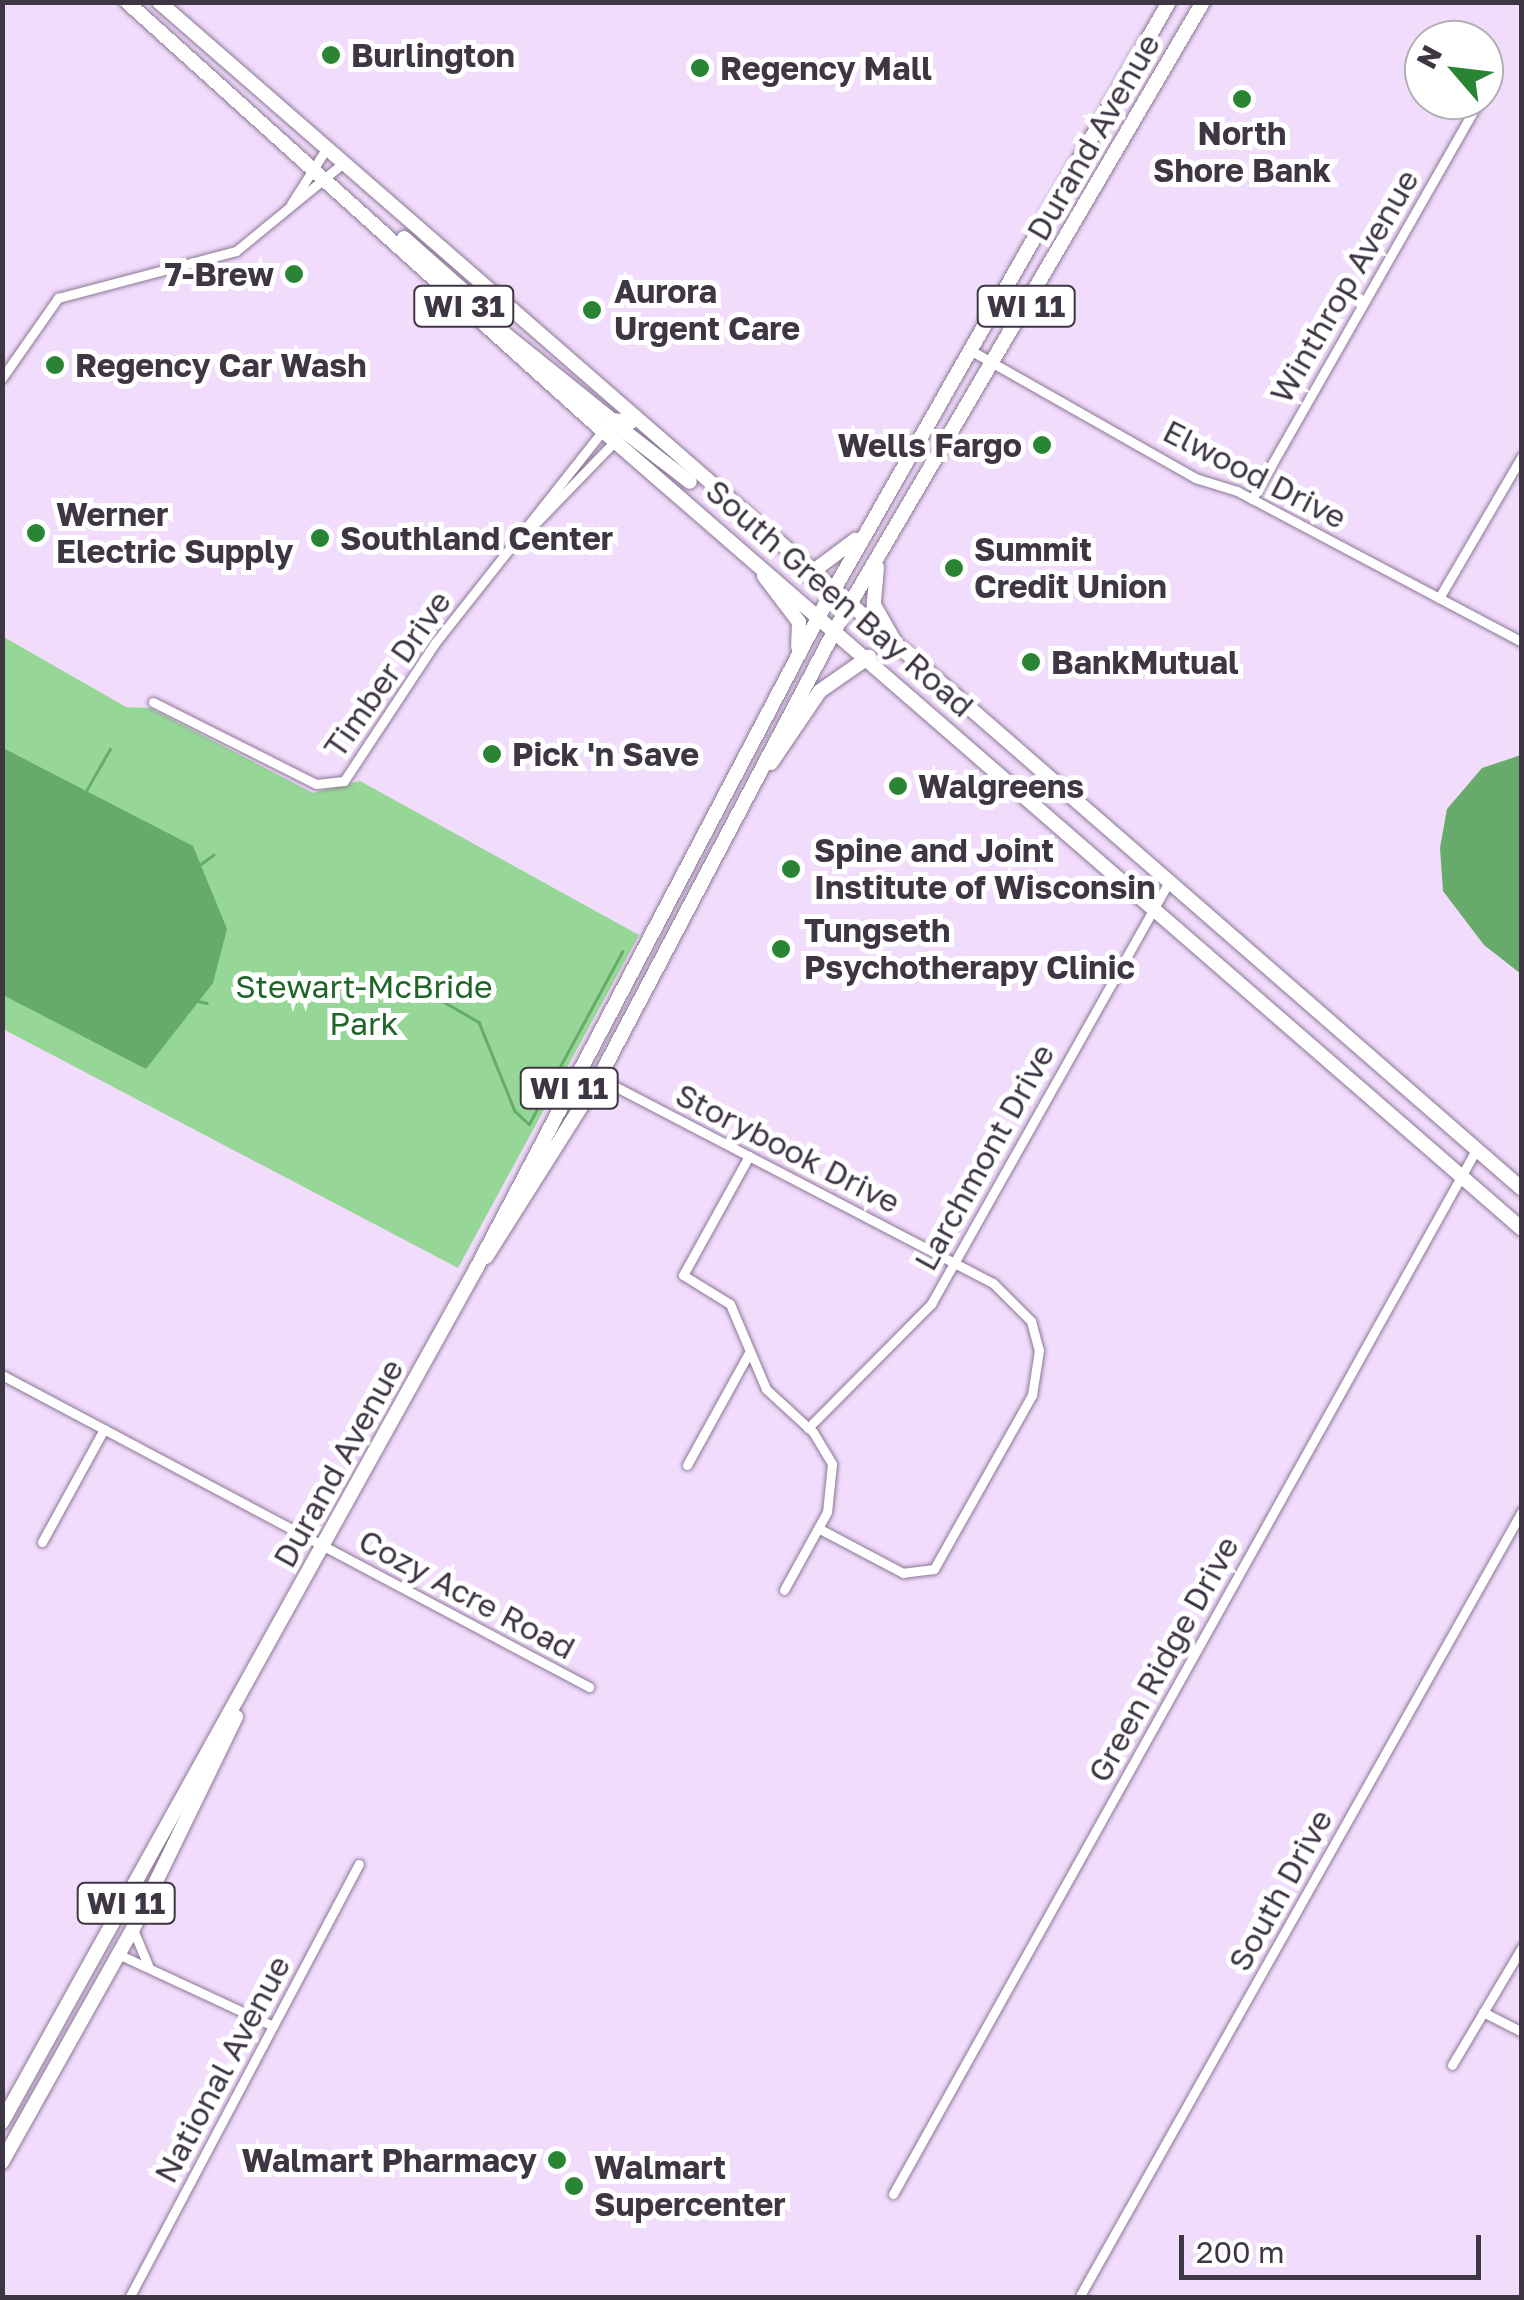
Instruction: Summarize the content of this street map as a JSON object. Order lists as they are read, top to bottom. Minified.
{"streets":{"main road":["Durand Avenue","WI 31","WI 11","South Green Bay Road"],"street":["Winthrop Avenue","Elwood Drive","Timber Drive","Storybook Drive","Larchmont Drive","Cozy Acre Road","Green Ridge Drive","South Drive","National Avenue"]},"crossings":[["Durand Avenue","Elwood Drive"],["Durand Avenue","South Green Bay Road"],["Durand Avenue","Storybook Drive"],["Durand Avenue","Cozy Acre Road"],["Winthrop Avenue","Elwood Drive"],["South Green Bay Road","Timber Drive"],["South Green Bay Road","Larchmont Drive"],["South Green Bay Road","Green Ridge Drive"],["Storybook Drive","Larchmont Drive"]],"parks":["Stewart-McBride Park"],"places":["Burlington","Regency Mall","North Shore Bank","7-Brew","Aurora Urgent Care","Regency Car Wash","Wells Fargo","Werner Electric Supply","Southland Center","Summit Credit Union","BankMutual","Pick 'n Save","Walgreens","Spine and Joint Institute of Wisconsin","Tungseth Psychotherapy Clinic","Walmart Pharmacy","Walmart Supercenter"],"scale_bar":"200 m","north":"top left"}
